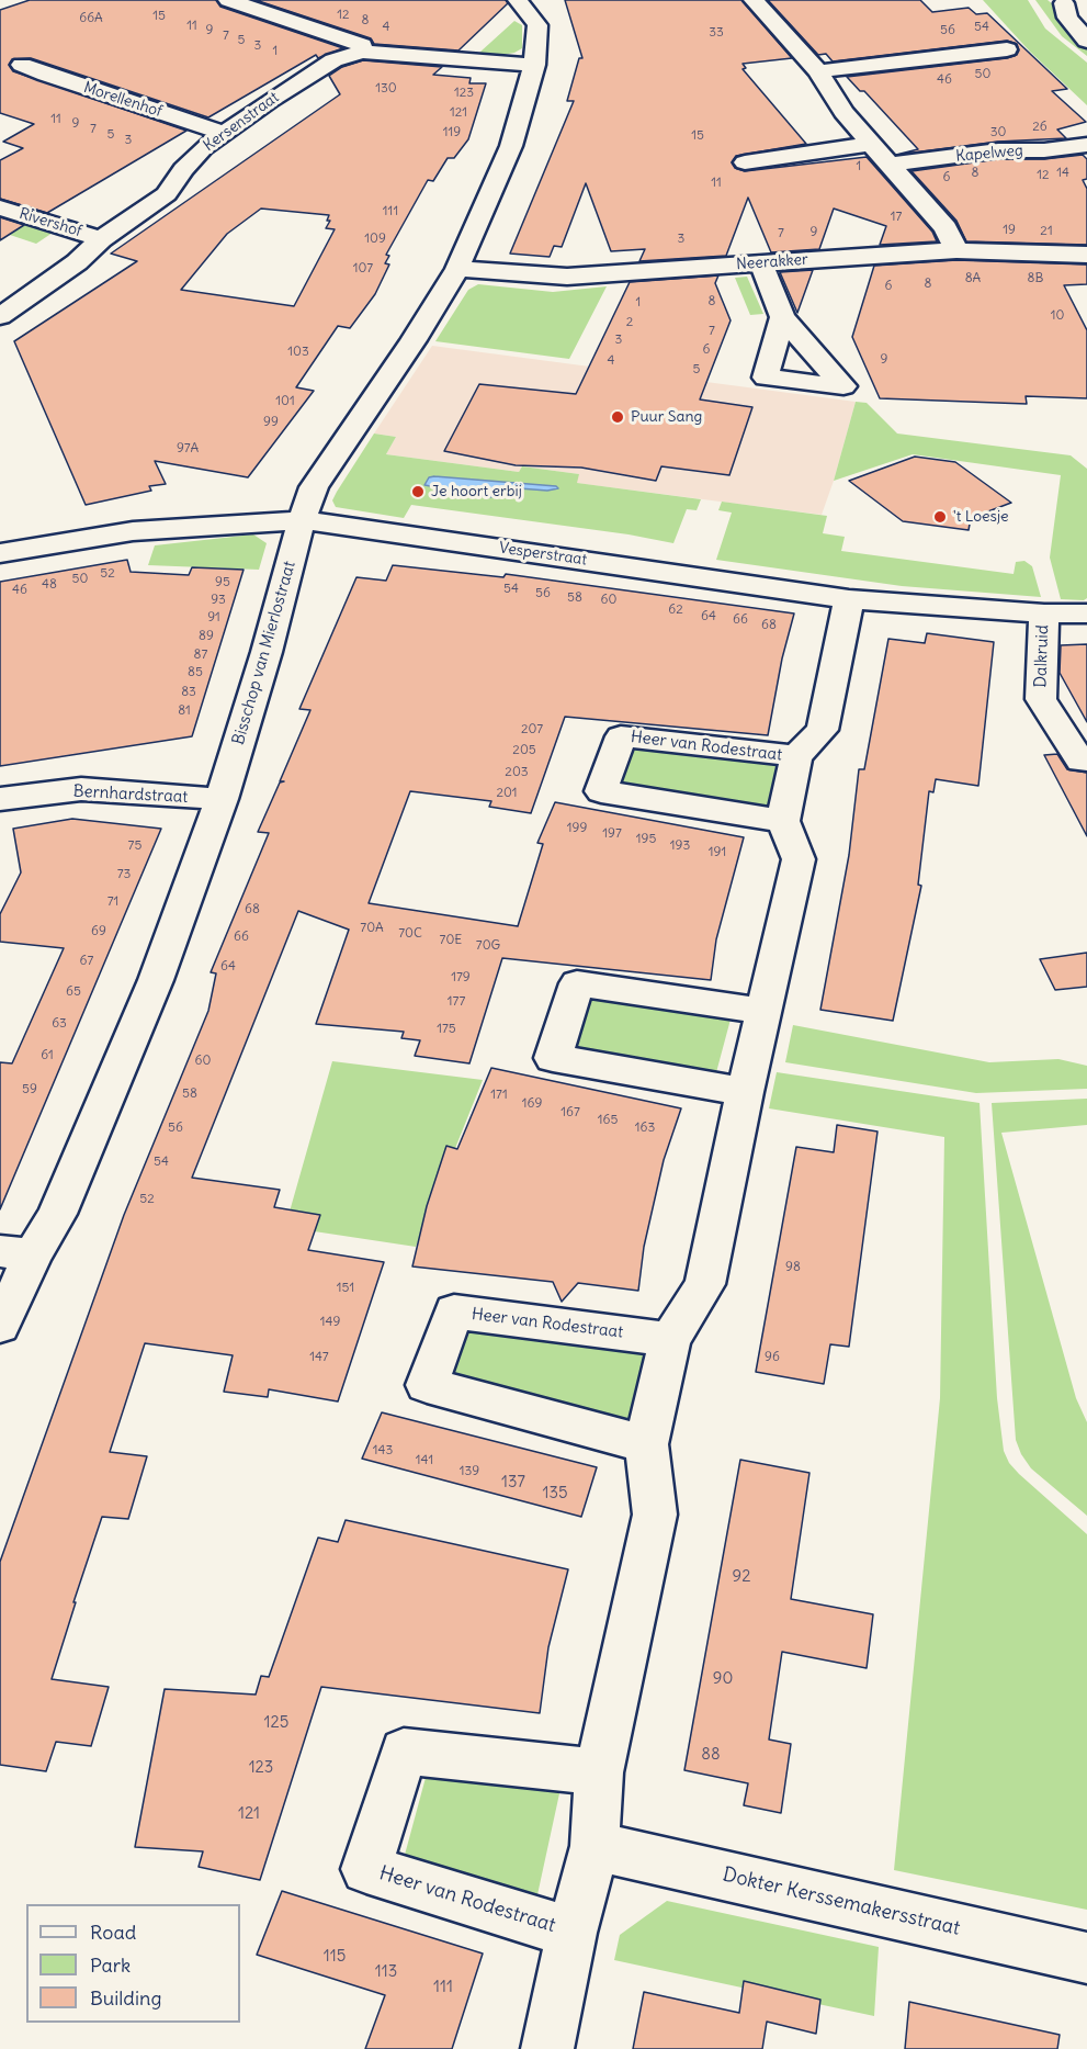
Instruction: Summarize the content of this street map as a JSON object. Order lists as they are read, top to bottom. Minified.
{"streets":{"street":["Morellenhof","Kersenstraat","Kapelweg","Rivershof","Neerakker","Vesperstraat","Bisschop van Mierlostraat","Dalkruid","Heer van Rodestraat","Bernhardstraat","Dokter Kerssemakersstraat"]},"crossings":[["Morellenhof","Kersenstraat"],["Kersenstraat","Rivershof"],["Kersenstraat","Bisschop van Mierlostraat"],["Neerakker","Bisschop van Mierlostraat"],["Vesperstraat","Bisschop van Mierlostraat"],["Vesperstraat","Dalkruid"],["Vesperstraat","Heer van Rodestraat"],["Bisschop van Mierlostraat","Bernhardstraat"],["Heer van Rodestraat","Dokter Kerssemakersstraat"]],"places":["Puur Sang","Je hoort erbij","'t Loesje"],"house_numbers":["12","15","66A","8","11","4","54","9","56","33","7","5","3","1","50","46","130","123","121","11","9","26","7","119","30","5","15","3","1","8","14","12","6","11","111","17","19","21","9","7","109","3","107","8A","8B","8","6","8","1","10","2","7","3","6","103","9","4","5","101","99","97A","52","50","95","48","54","46","56","58","93","60","62","64","91","66","68","89","87","85","83","81","207","205","203","201","199","197","195","75","193","191","73","71","68","70A","69","70C","66","70E","70G","67","64","179","65","177","63","175","61","60","59","58","171","169","167","165","56","163","54","52","98","151","149","147","96","143","141","139","137","135","92","90","125","88","123","121","115","113","111"],"legend":["Road","Park","Building"]}
